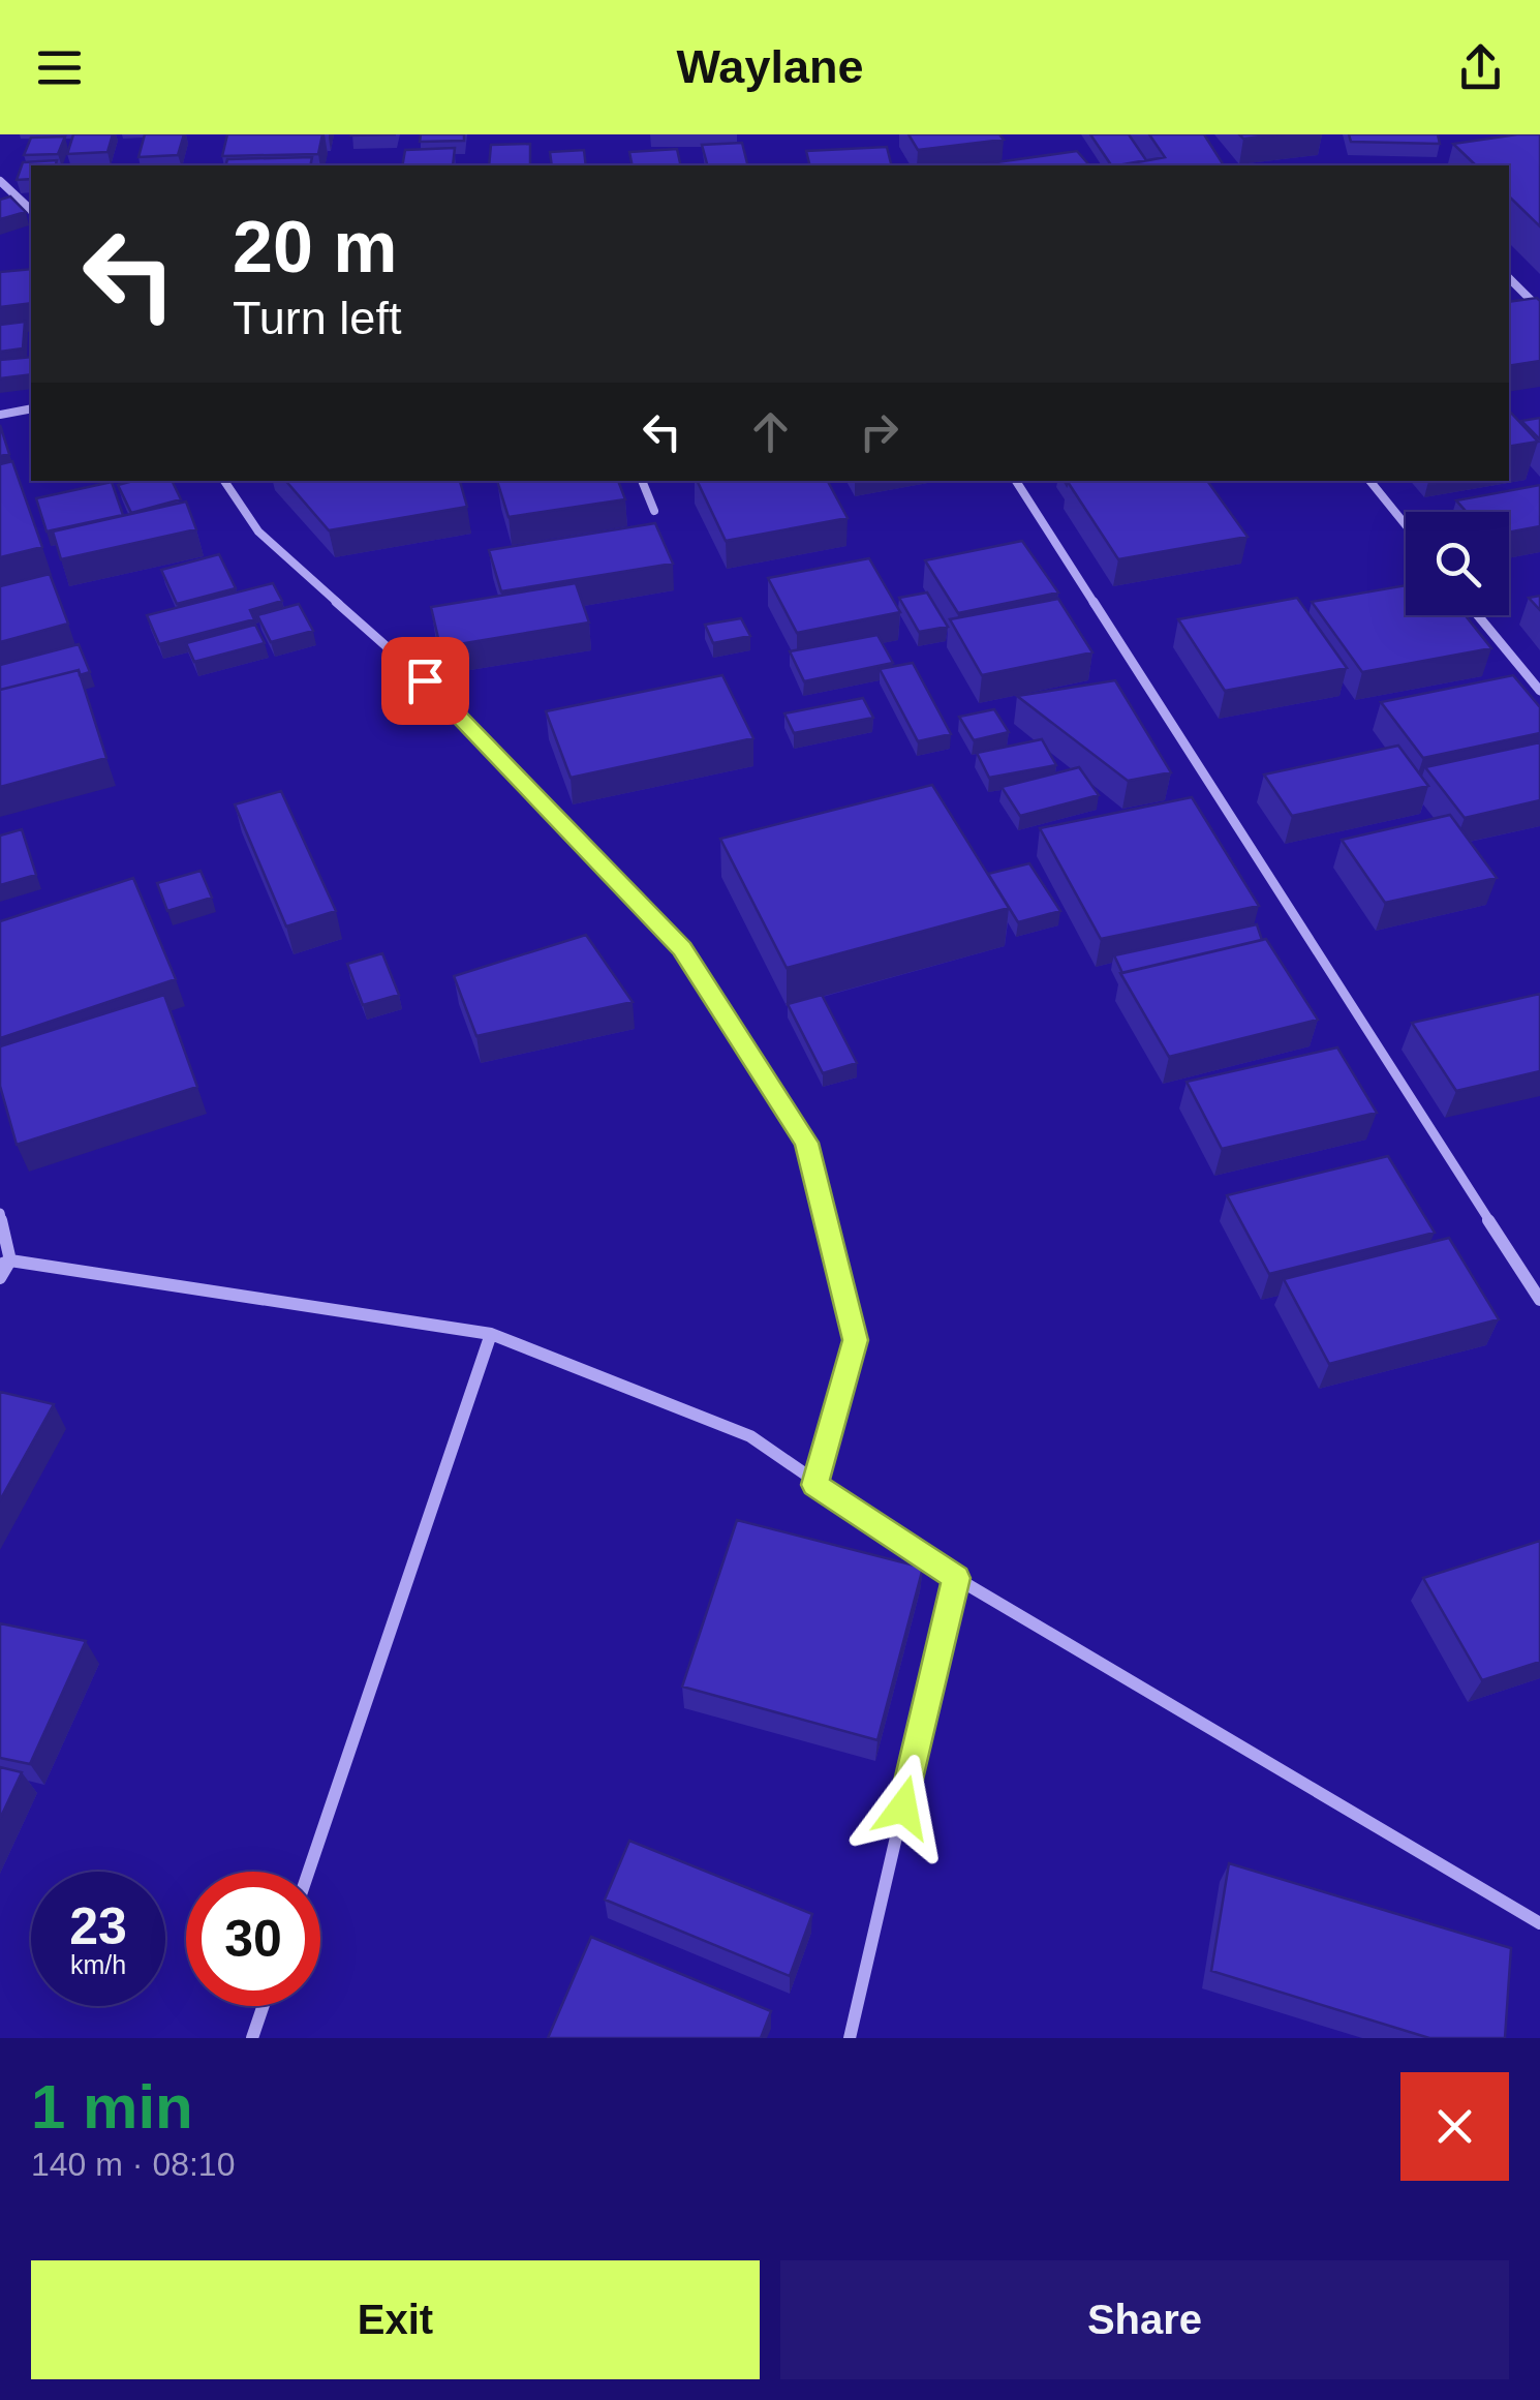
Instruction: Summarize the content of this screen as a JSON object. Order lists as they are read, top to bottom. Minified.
{"page":{"header":"Waylane","turn":["20 m","Turn left"],"speed":"23 km/h","limit":"30","heading":["1 min","140 m · 08:10"],"buttons":["Exit","Share"]}}
